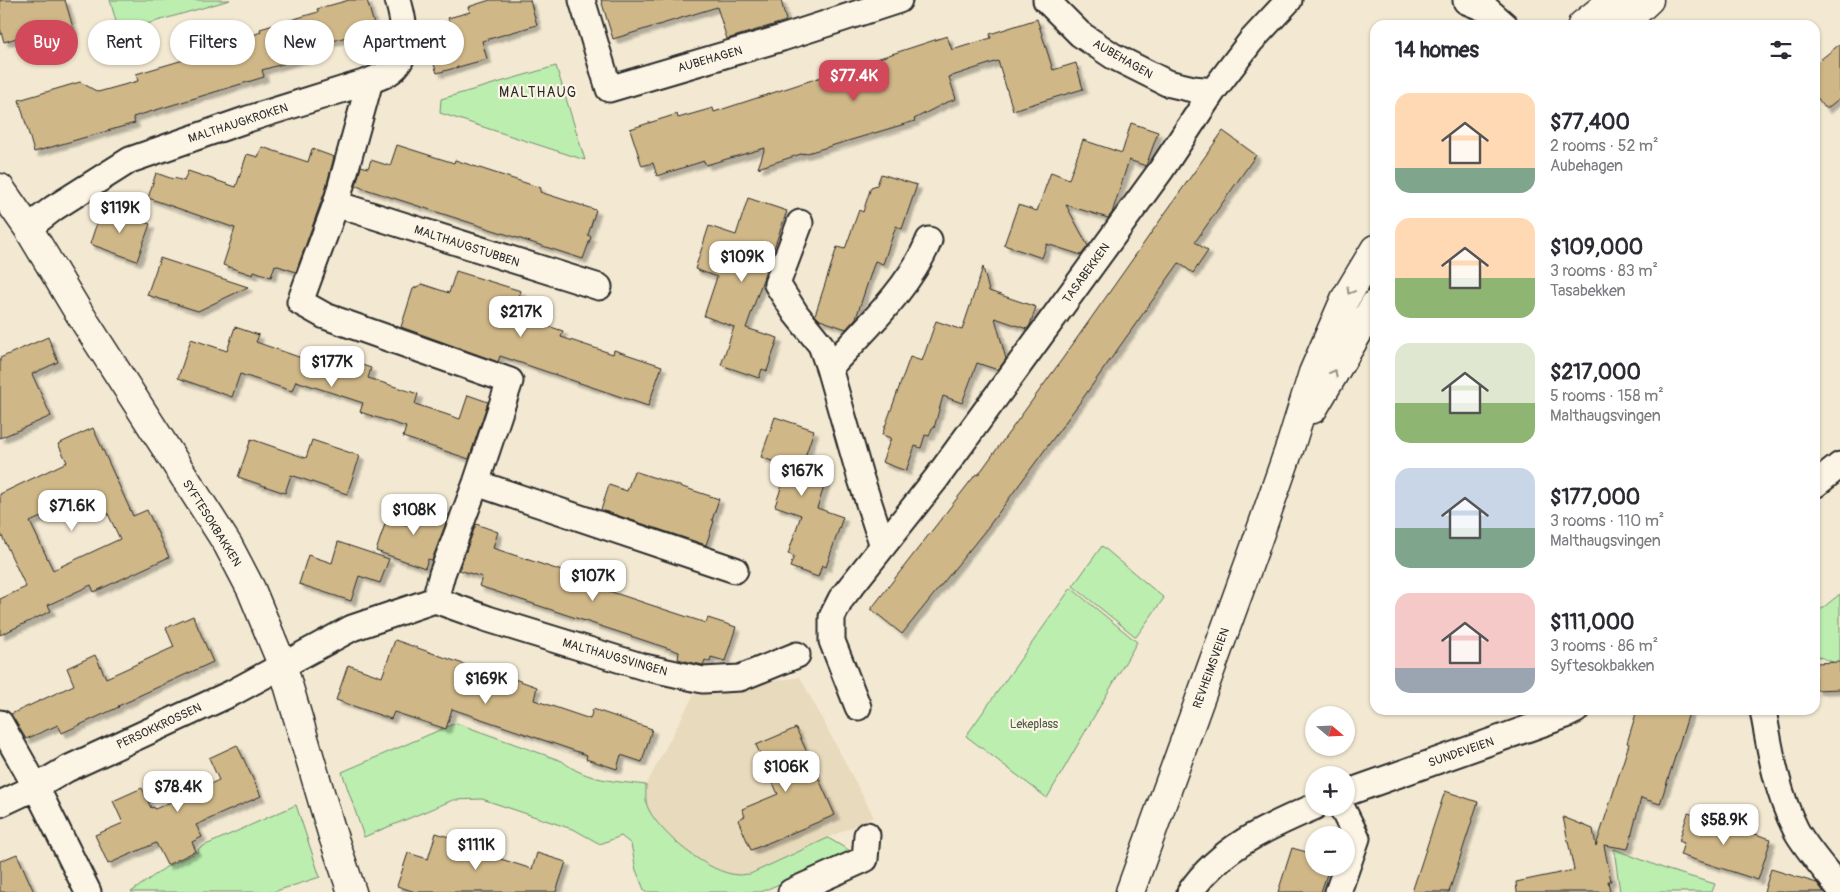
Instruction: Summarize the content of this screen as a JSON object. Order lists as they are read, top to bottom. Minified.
{"streets":{"main road":["SYFTESOKBAKKEN","REVHEIMSVEIEN"],"street":["AUBEHAGEN","MALTHAUGKROKEN","MALTHAUGSTUBBEN","TASABEKKEN","MALTHAUGSVINGEN","PERSOKKROSSEN","SUNDEVEIEN"]},"crossings":[["AUBEHAGEN","TASABEKKEN"],["MALTHAUGKROKEN","SYFTESOKBAKKEN"],["SYFTESOKBAKKEN","PERSOKKROSSEN"]],"districts":["MALTHAUG"],"parks":["Lekeplass"],"north":"right","page":{"chip":["Buy","Rent","Filters","New","Apartment"],"heading":"14 homes","price":["$77.4K","$119K","$109K","$217K","$177K","$167K","$71.6K","$108K","$107K","$169K","$106K","$78.4K","$58.9K","$111K"],"list":[{"name":"$77,400","note":"2 rooms · 52 m² · Aubehagen"},{"name":"$109,000","note":"3 rooms · 83 m² · Tasabekken"},{"name":"$217,000","note":"5 rooms · 158 m² · Malthaugsvingen"},{"name":"$177,000","note":"3 rooms · 110 m² · Malthaugsvingen"},{"name":"$111,000","note":"3 rooms · 86 m² · Syftesokbakken"}],"map_buttons":["+","−"]}}
